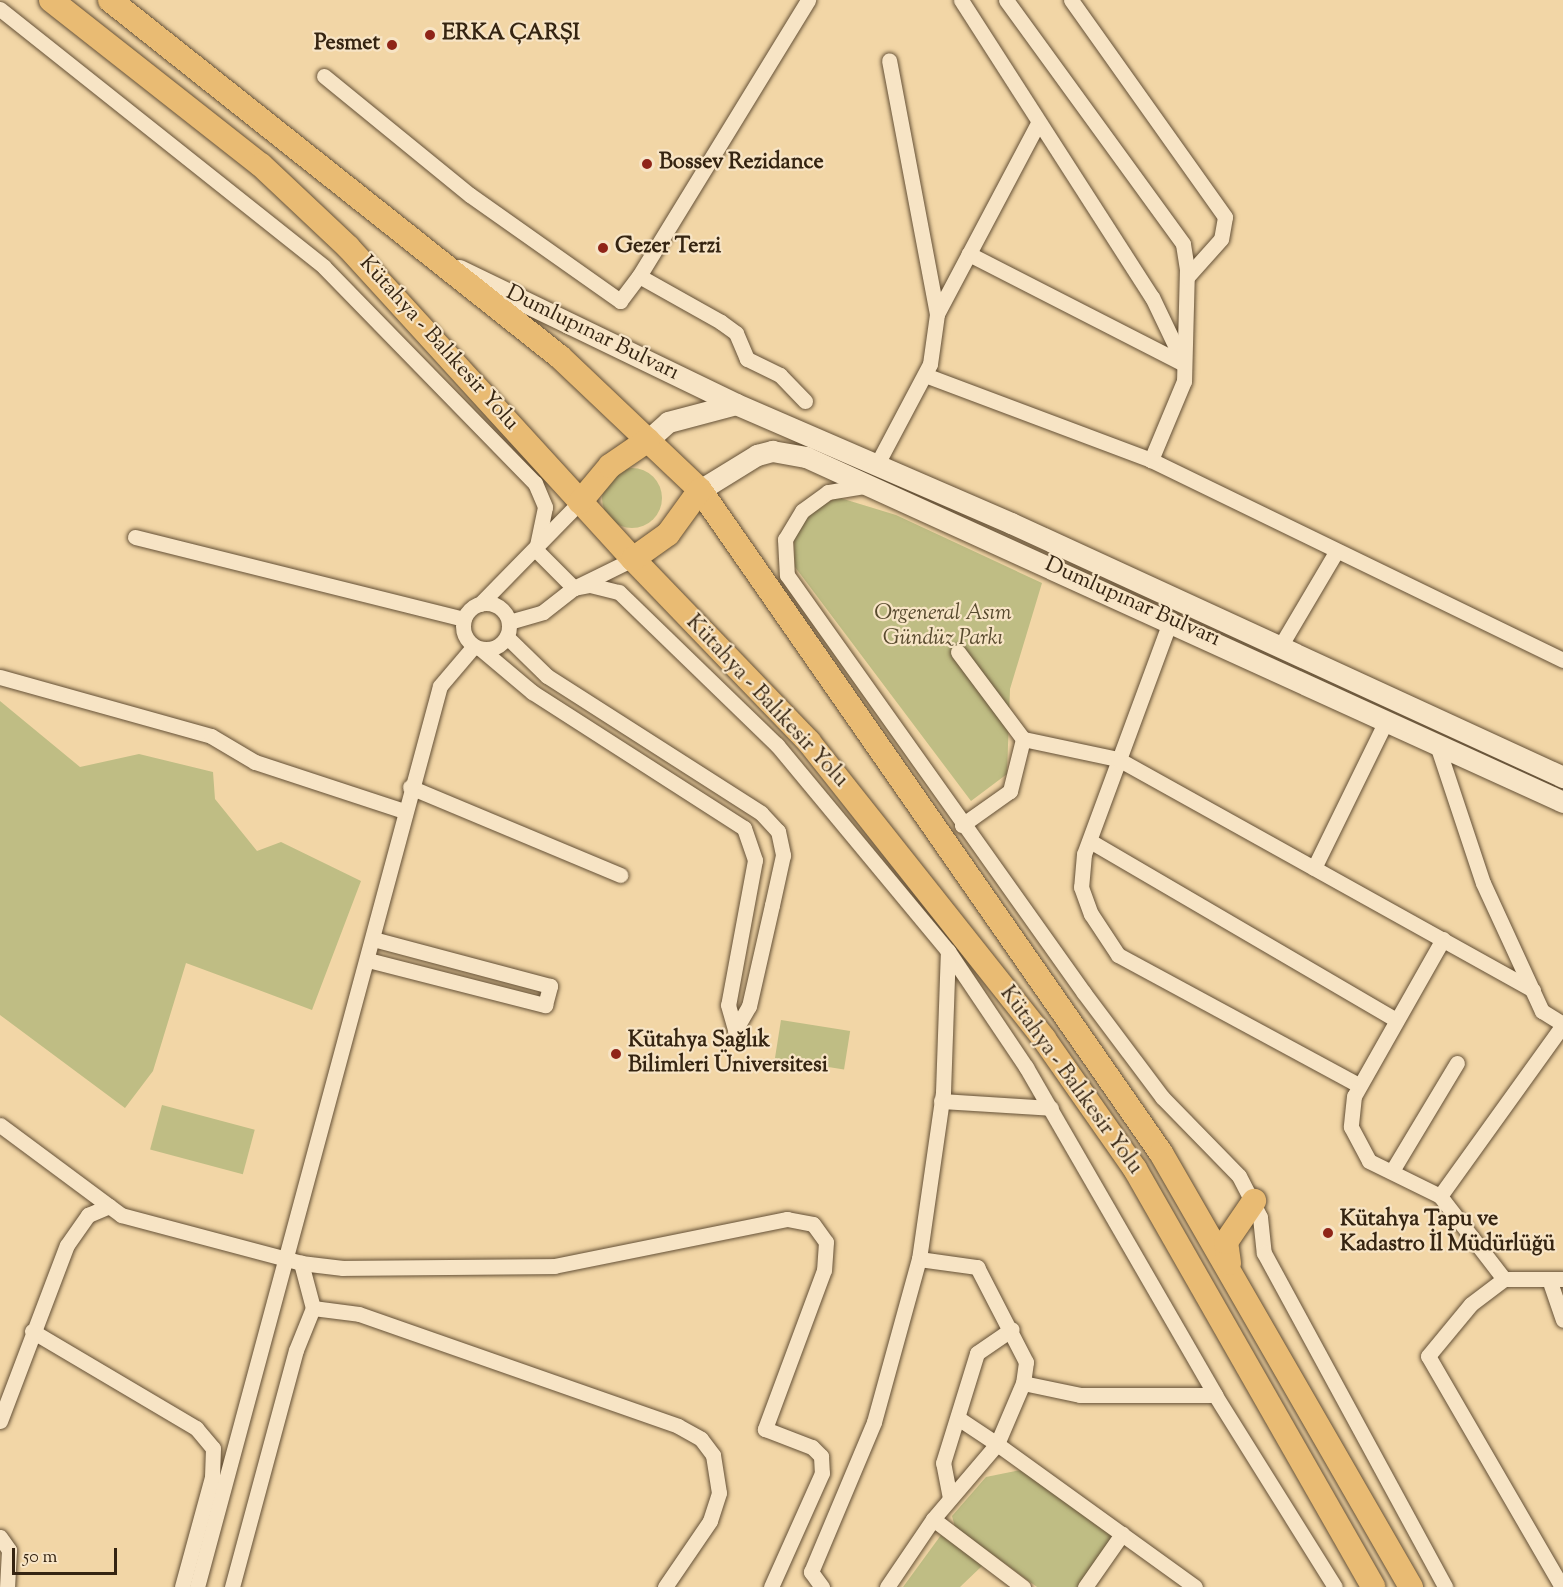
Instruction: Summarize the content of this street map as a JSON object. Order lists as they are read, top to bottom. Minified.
{"streets":{"highway":["Kütahya - Balıkesir Yolu"],"main road":["Dumlupınar Bulvarı"]},"crossings":[["Dumlupınar Bulvarı","Kütahya - Balıkesir Yolu"]],"parks":["Orgeneral Asım Gündüz Parkı"],"places":["ERKA ÇARŞI","Pesmet","Bossev Rezidance","Gezer Terzi","Kütahya Sağlık Bilimleri Üniversitesi","Kütahya Tapu ve Kadastro İl Müdürlüğü"],"scale_bar":"50 m"}
